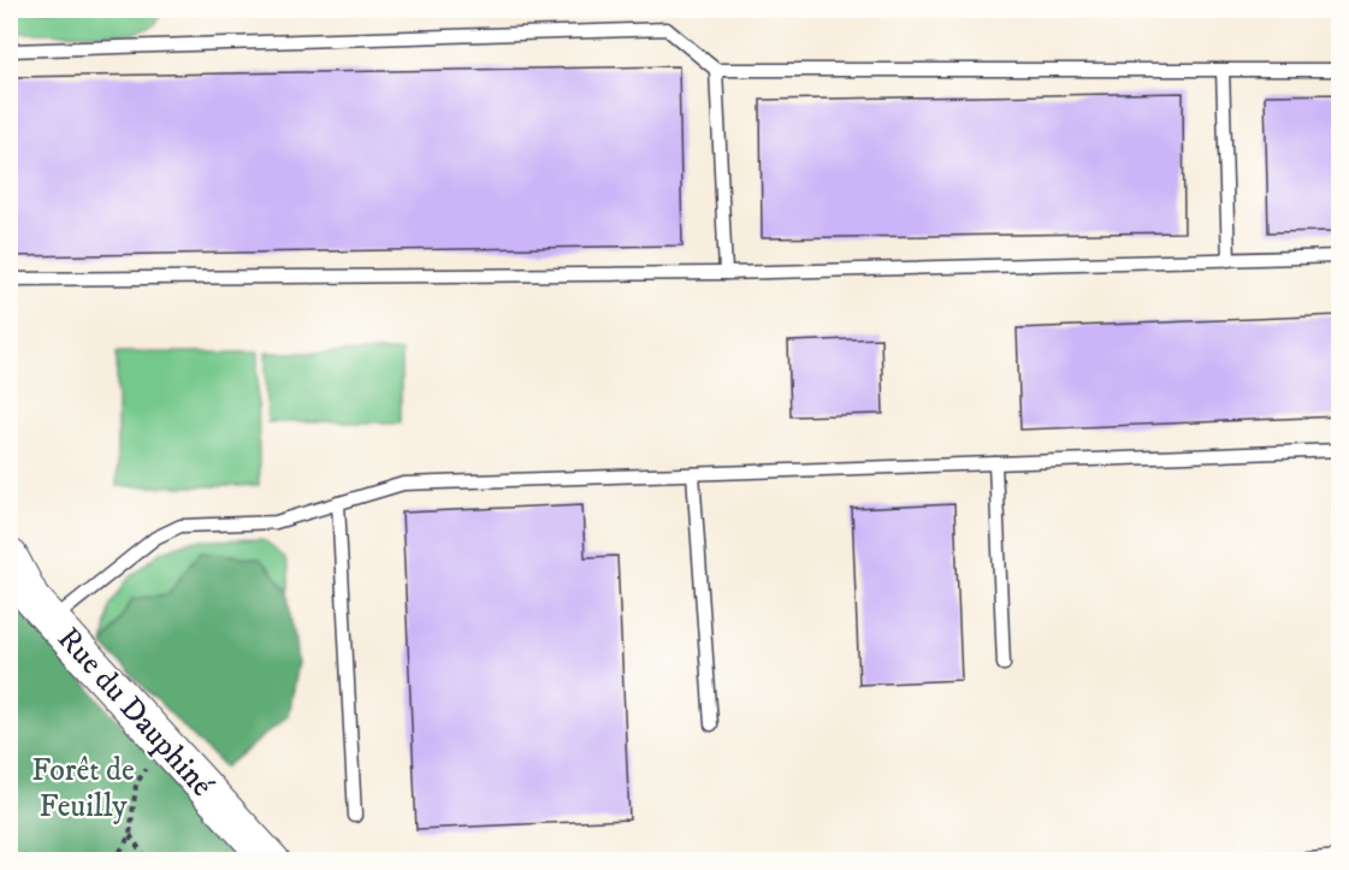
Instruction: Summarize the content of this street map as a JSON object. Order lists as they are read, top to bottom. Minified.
{"streets":{"street":["Rue du Dauphiné"]},"parks":["Forêt de Feuilly"]}
